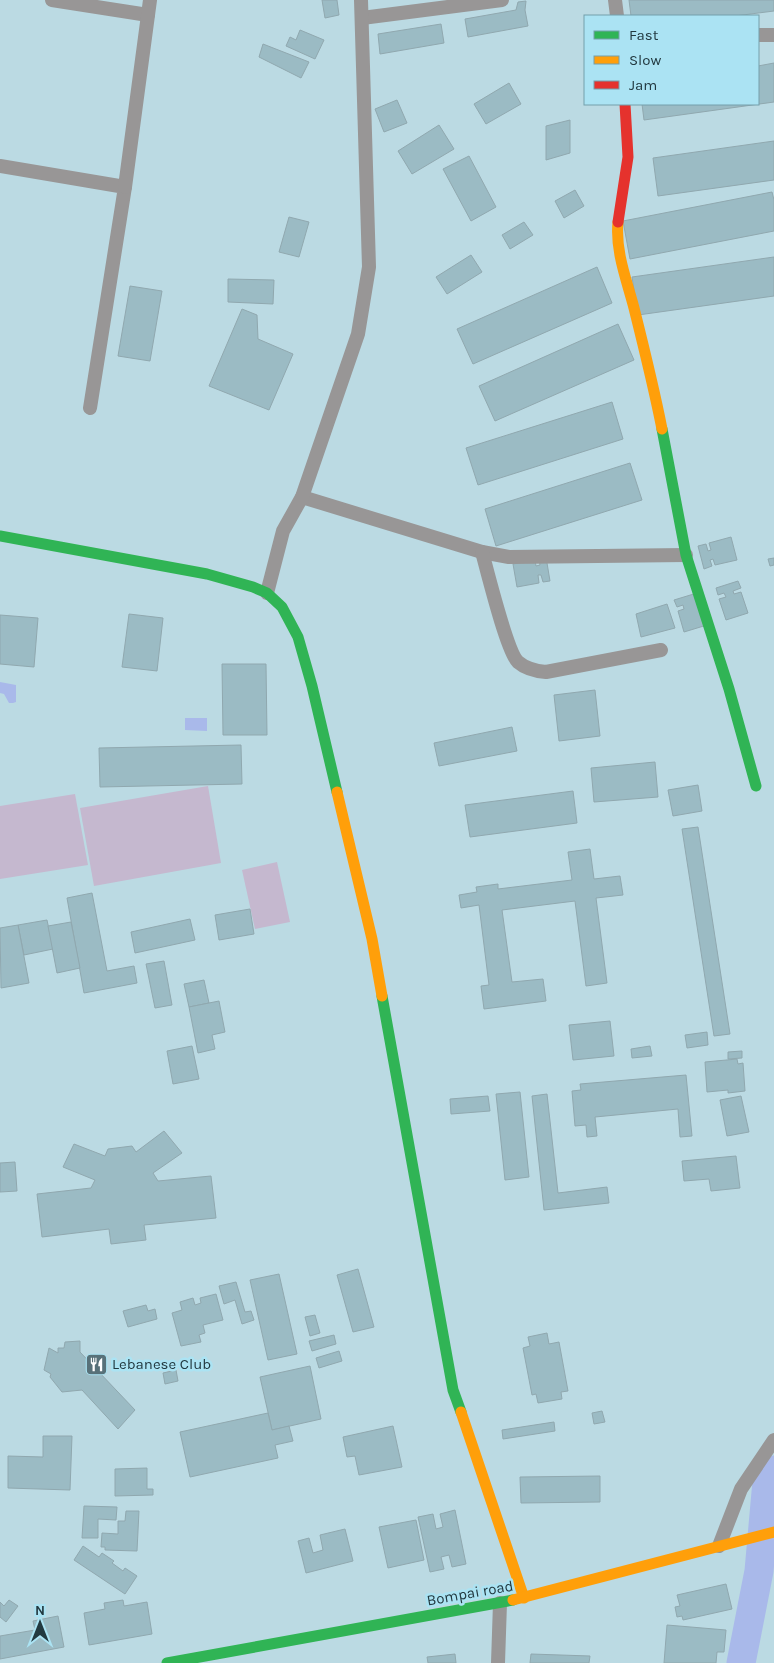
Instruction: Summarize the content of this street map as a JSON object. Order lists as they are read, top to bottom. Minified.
{"streets":{"street":["Bompai road"]},"places":{"restaurant":["Lebanese Club"]},"legend":["Fast","Slow","Jam"],"north":"top"}
